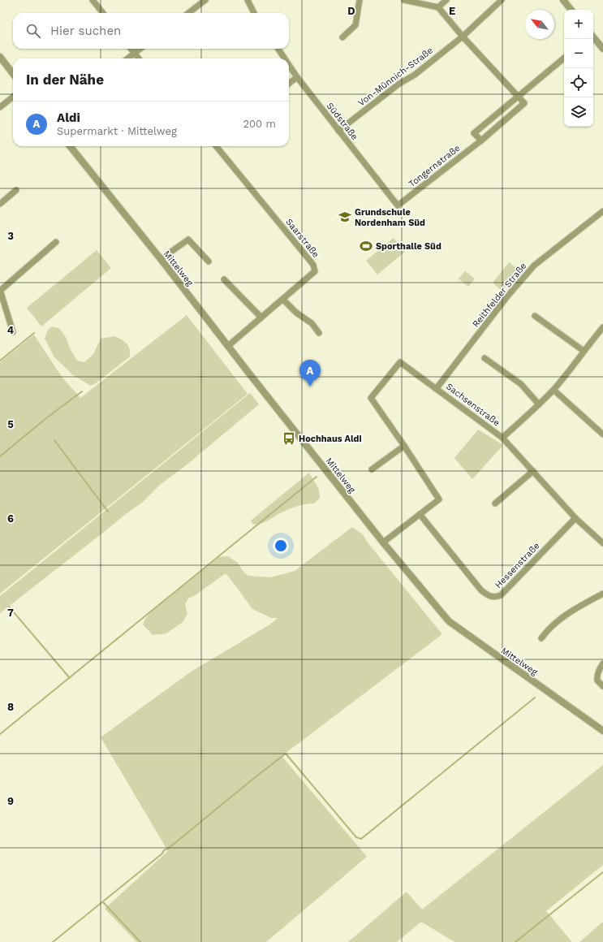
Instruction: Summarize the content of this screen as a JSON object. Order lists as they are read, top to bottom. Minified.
{"streets":{"street":["Von-Münnich-Straße","Südstraße","Tongernstraße","Saarstraße","Mittelweg","Reithfelder Straße","Sachsenstraße","Hessenstraße"]},"crossings":[["Von-Münnich-Straße","Südstraße"],["Südstraße","Tongernstraße"],["Saarstraße","Mittelweg"],["Mittelweg","Sachsenstraße"],["Reithfelder Straße","Sachsenstraße"],["Sachsenstraße","Hessenstraße"]],"places":{"school or university":["Grundschule Nordenham Süd"],"sports":["Sporthalle Süd"],"bus stop":["Hochhaus Aldi"]},"north":"top left","page":{"map_buttons":["+","−"],"search":"Hier suchen","heading":"In der Nähe","list":[{"mark":"A","name":"Aldi","note":"Supermarkt · Mittelweg","value":"200 m"}],"pins":"A"},"grid":{"columns":["D","E"],"rows":["3","4","5","6","7","8","9"]}}
